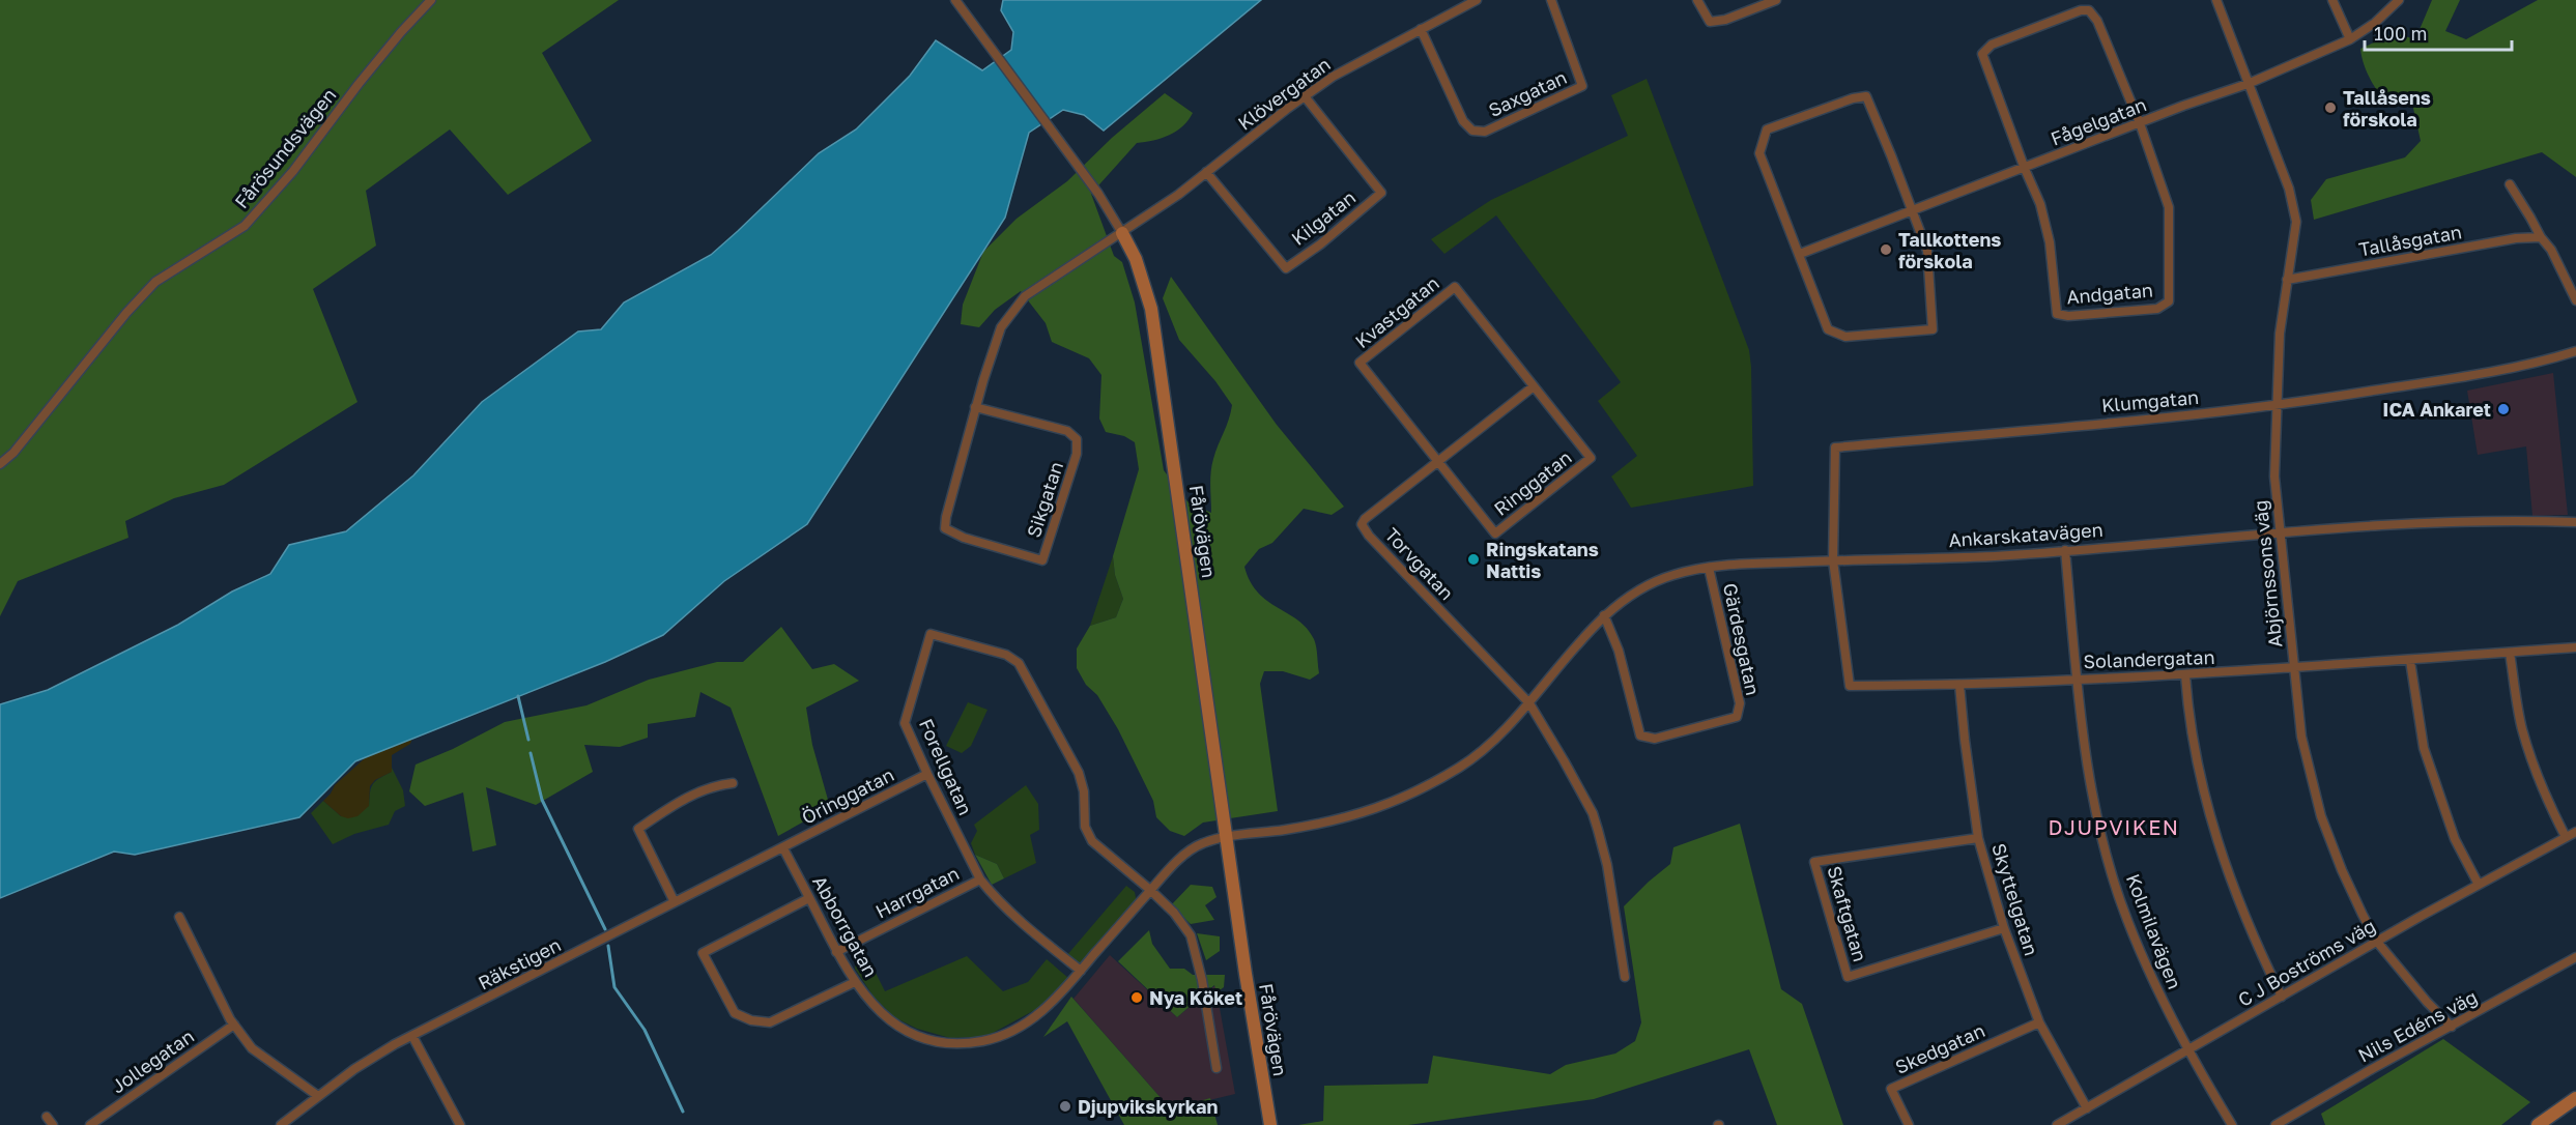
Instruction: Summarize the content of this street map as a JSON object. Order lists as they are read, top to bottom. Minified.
{"streets":{"street":["Klövergatan","Saxgatan","Fågelgatan","Fårösundsvägen","Kilgatan","Tallåsgatan","Andgatan","Kvastgatan","Klumgatan","Ringgatan","Sikgatan","Fårövägen","Ankarskatavägen","Torvgatan","Abjörnssons väg","Gärdesgatan","Solandergatan","Forellgatan","Öringgatan","Harrgatan","Skyttelgatan","Skaftgatan","Abborrgatan","Kolmilavägen","C J Boströms väg","Räkstigen","Nils Edéns väg","Skedgatan","Jollegatan"]},"crossings":[["Klövergatan","Saxgatan"],["Klövergatan","Kilgatan"],["Klövergatan","Sikgatan"],["Klövergatan","Fårövägen"],["Fågelgatan","Andgatan"],["Fågelgatan","Abjörnssons väg"],["Tallåsgatan","Abjörnssons väg"],["Kvastgatan","Ringgatan"],["Kvastgatan","Torvgatan"],["Klumgatan","Ankarskatavägen"],["Klumgatan","Abjörnssons väg"],["Klumgatan","Solandergatan"],["Ringgatan","Torvgatan"],["Sikgatan","Fårövägen"],["Fårövägen","Ankarskatavägen"],["Fårövägen","Abborrgatan"],["Ankarskatavägen","Torvgatan"],["Ankarskatavägen","Abjörnssons väg"],["Ankarskatavägen","Gärdesgatan"],["Ankarskatavägen","Solandergatan"],["Ankarskatavägen","Abborrgatan"],["Ankarskatavägen","Kolmilavägen"],["Abjörnssons väg","Solandergatan"],["Abjörnssons väg","C J Boströms väg"],["Abjörnssons väg","Nils Edéns väg"],["Solandergatan","Skyttelgatan"],["Solandergatan","Kolmilavägen"],["Forellgatan","Öringgatan"],["Forellgatan","Harrgatan"],["Forellgatan","Abborrgatan"],["Öringgatan","Abborrgatan"],["Öringgatan","Räkstigen"],["Harrgatan","Abborrgatan"],["Skyttelgatan","Skaftgatan"],["Skyttelgatan","C J Boströms väg"],["Skyttelgatan","Skedgatan"],["Abborrgatan","Räkstigen"],["Kolmilavägen","C J Boströms väg"]],"districts":["DJUPVIKEN"],"places":["Tallåsens förskola","Tallkottens förskola","ICA Ankaret","Ringskatans Nattis","Nya Köket","Djupvikskyrkan"],"scale_bar":"100 m"}
